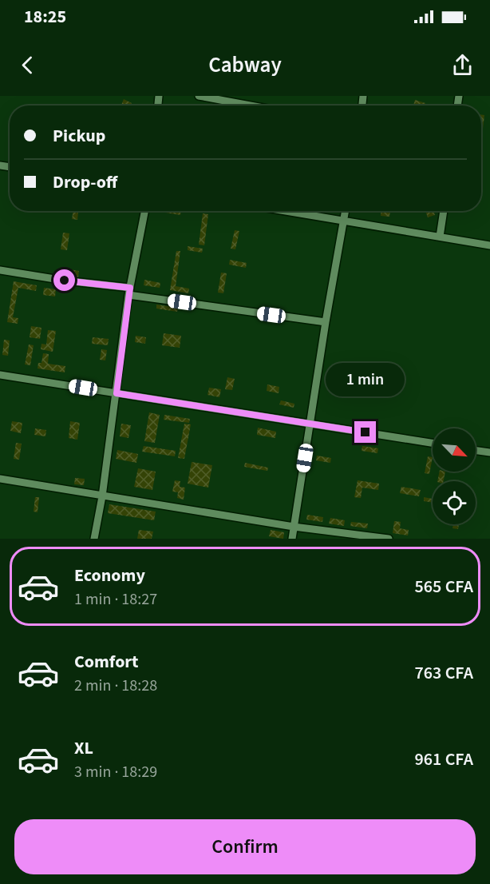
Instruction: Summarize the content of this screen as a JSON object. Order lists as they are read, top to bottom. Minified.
{"north":"bottom right","page":{"status":"18:25","header":"Cabway","banner":["Pickup","Drop-off"],"bubble":"1 min","list":[{"name":"Economy","note":"1 min · 18:27","value":"565 CFA"},{"name":"Comfort","note":"2 min · 18:28","value":"763 CFA"},{"name":"XL","note":"3 min · 18:29","value":"961 CFA"}],"buttons":"Confirm"}}
